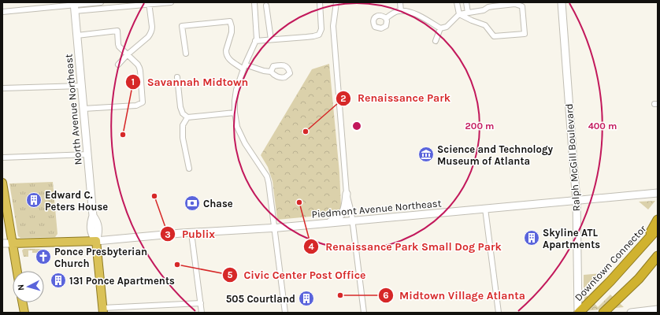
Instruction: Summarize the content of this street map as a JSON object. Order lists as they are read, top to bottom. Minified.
{"streets":{"highway":["North Avenue Northeast","Piedmont Avenue Northeast","Downtown Connector"],"main road":["Ralph McGill Boulevard"]},"crossings":[["North Avenue Northeast","Piedmont Avenue Northeast"],["Ralph McGill Boulevard","Piedmont Avenue Northeast"],["Ralph McGill Boulevard","Downtown Connector"]],"places":{"other":["Renaissance Park","Savannah Midtown","Publix","Renaissance Park Small Dog Park","Civic Center Post Office","Midtown Village Atlanta"],"museum":["Science and Technology Museum of Atlanta"],"building":["Edward C. Peters House","Skyline ATL Apartments","131 Ponce Apartments","505 Courtland"],"bank":["Chase"],"church":["Ponce Presbyterian Church"]},"north":"left","rings":["200 m","400 m"]}
